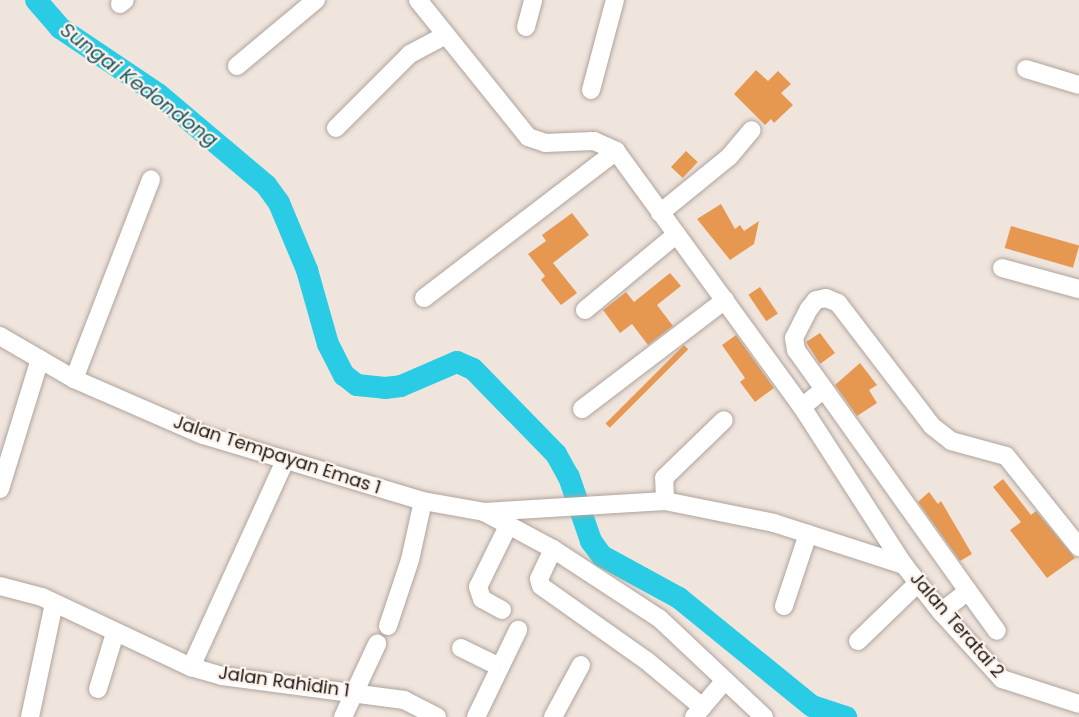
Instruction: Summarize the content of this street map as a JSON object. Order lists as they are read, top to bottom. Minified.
{"streets":{"street":["Jalan Tempayan Emas 1","Jalan Teratai 2","Jalan Rahidin 1"]},"crossings":[["Jalan Tempayan Emas 1","Jalan Teratai 2"]],"water":["Sungai Kedondong"]}
